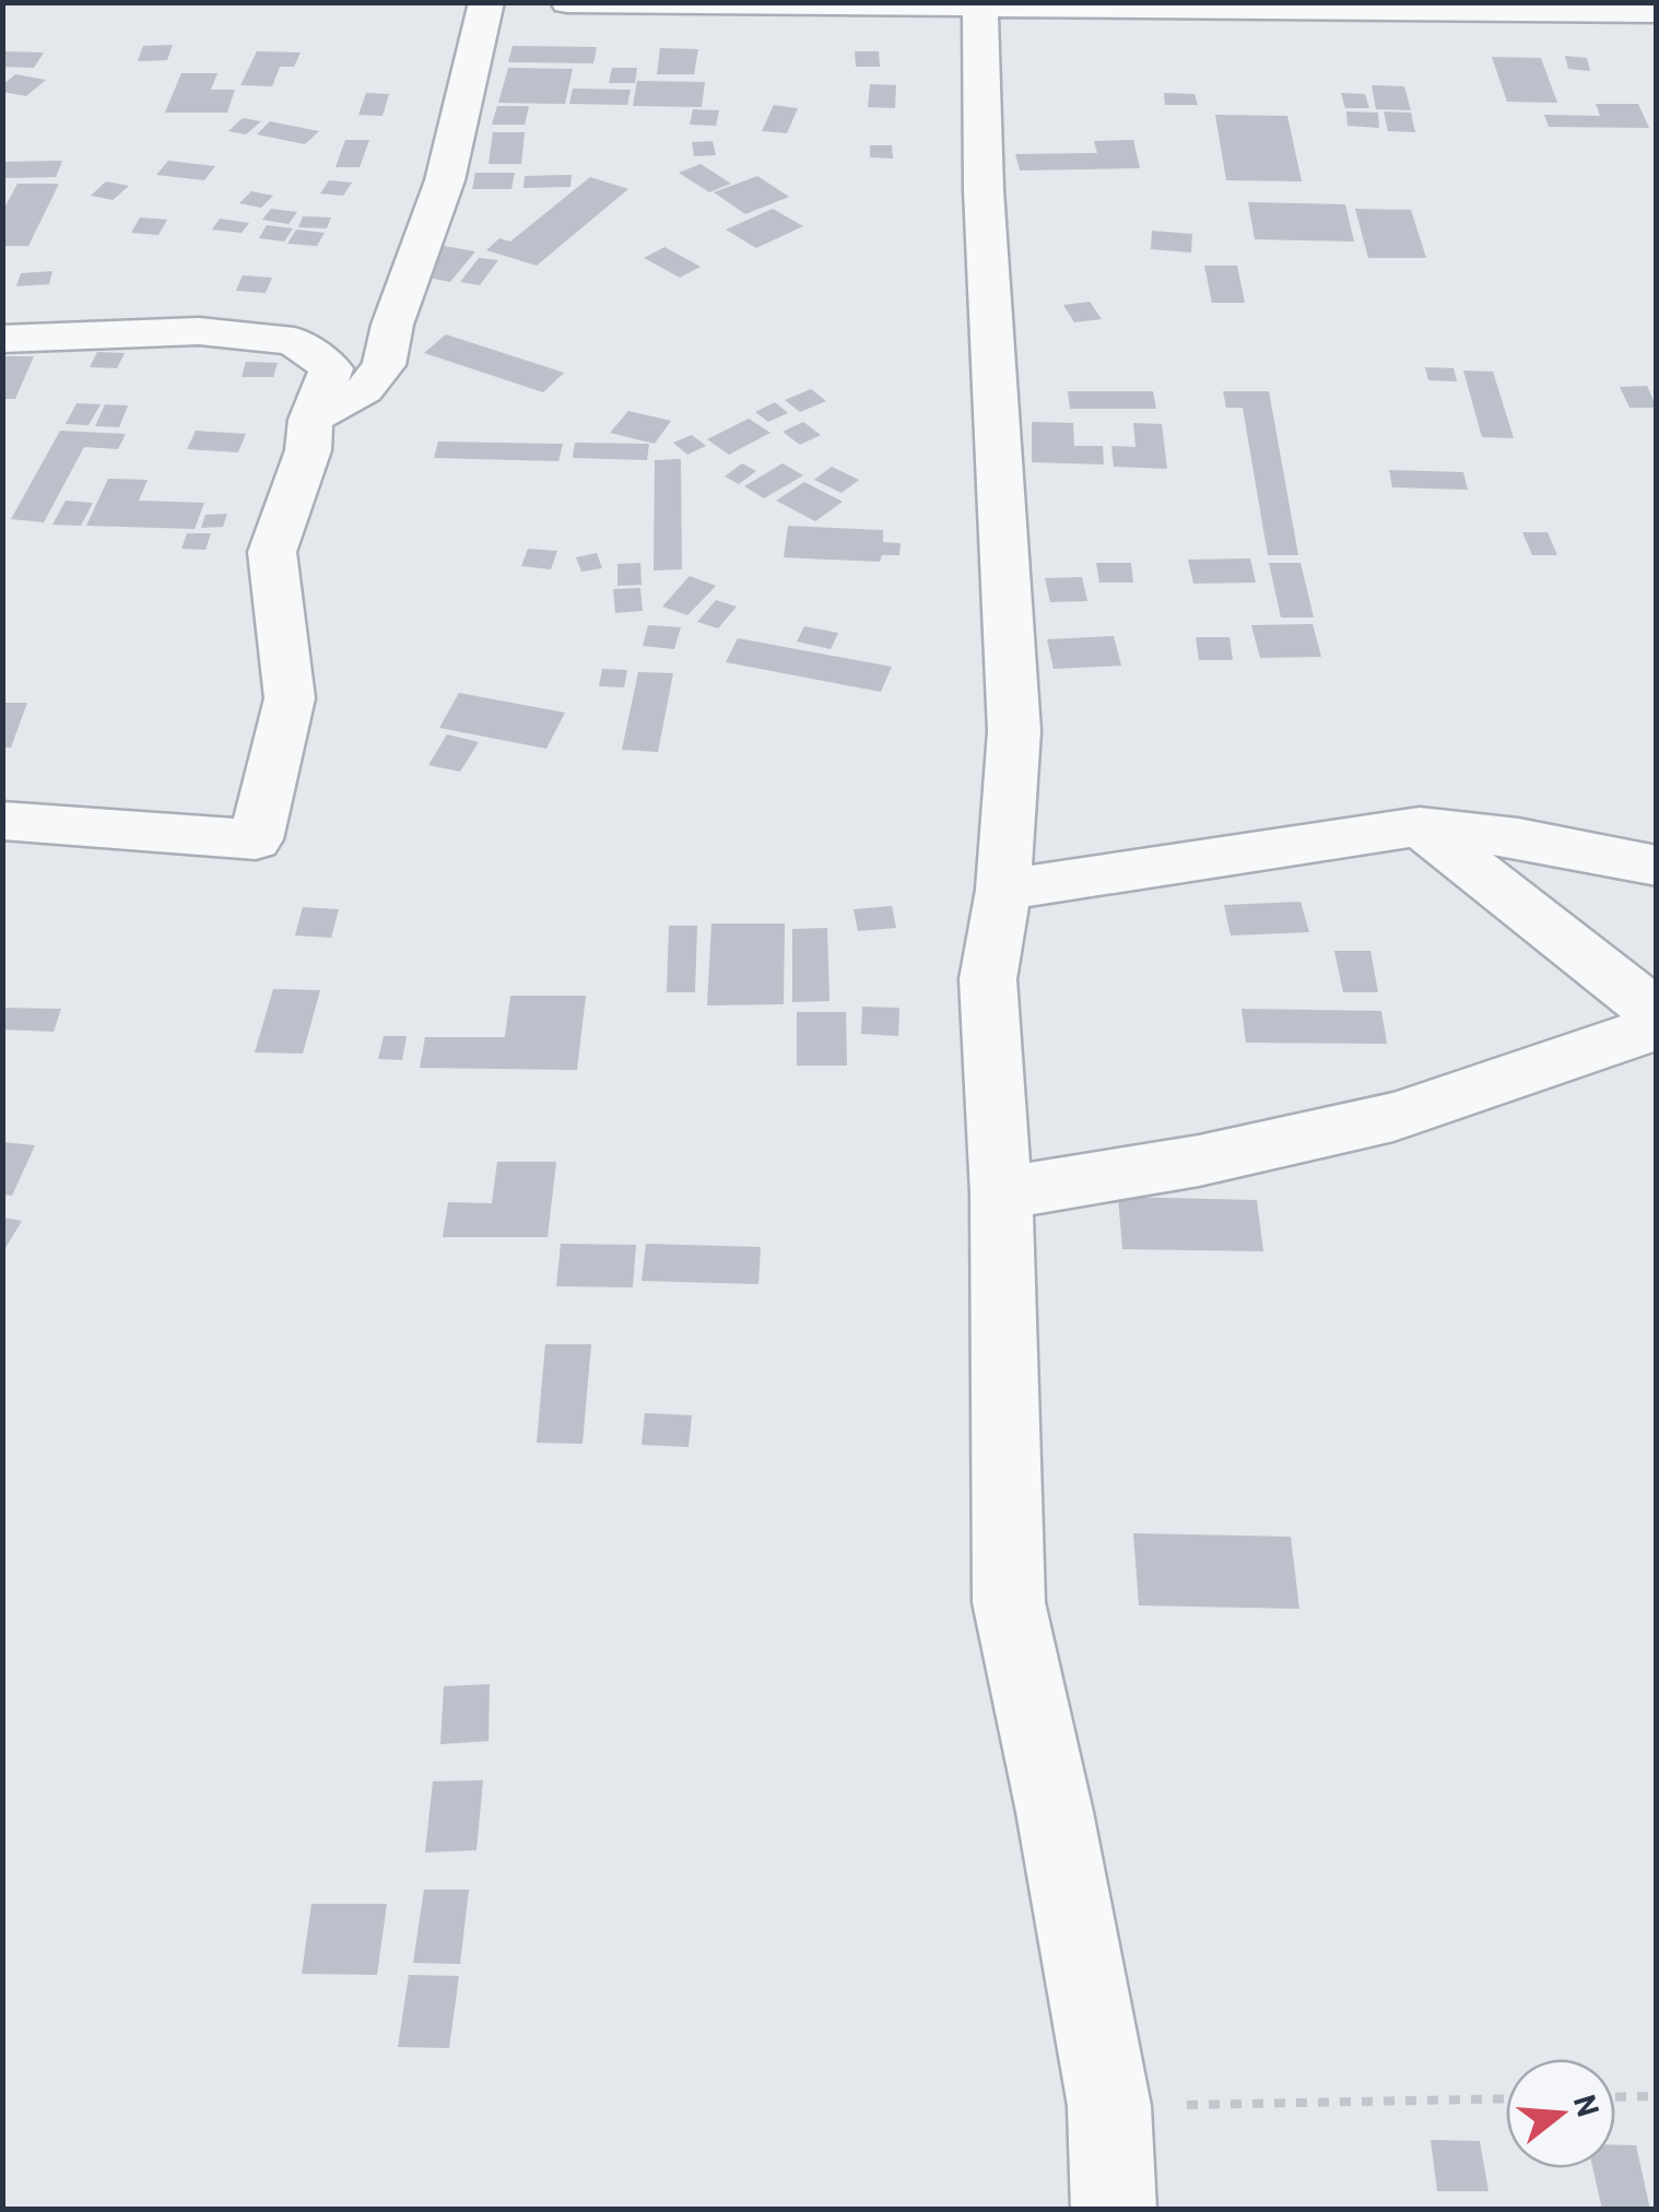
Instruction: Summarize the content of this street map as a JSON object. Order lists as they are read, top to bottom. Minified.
{"north":"right"}
